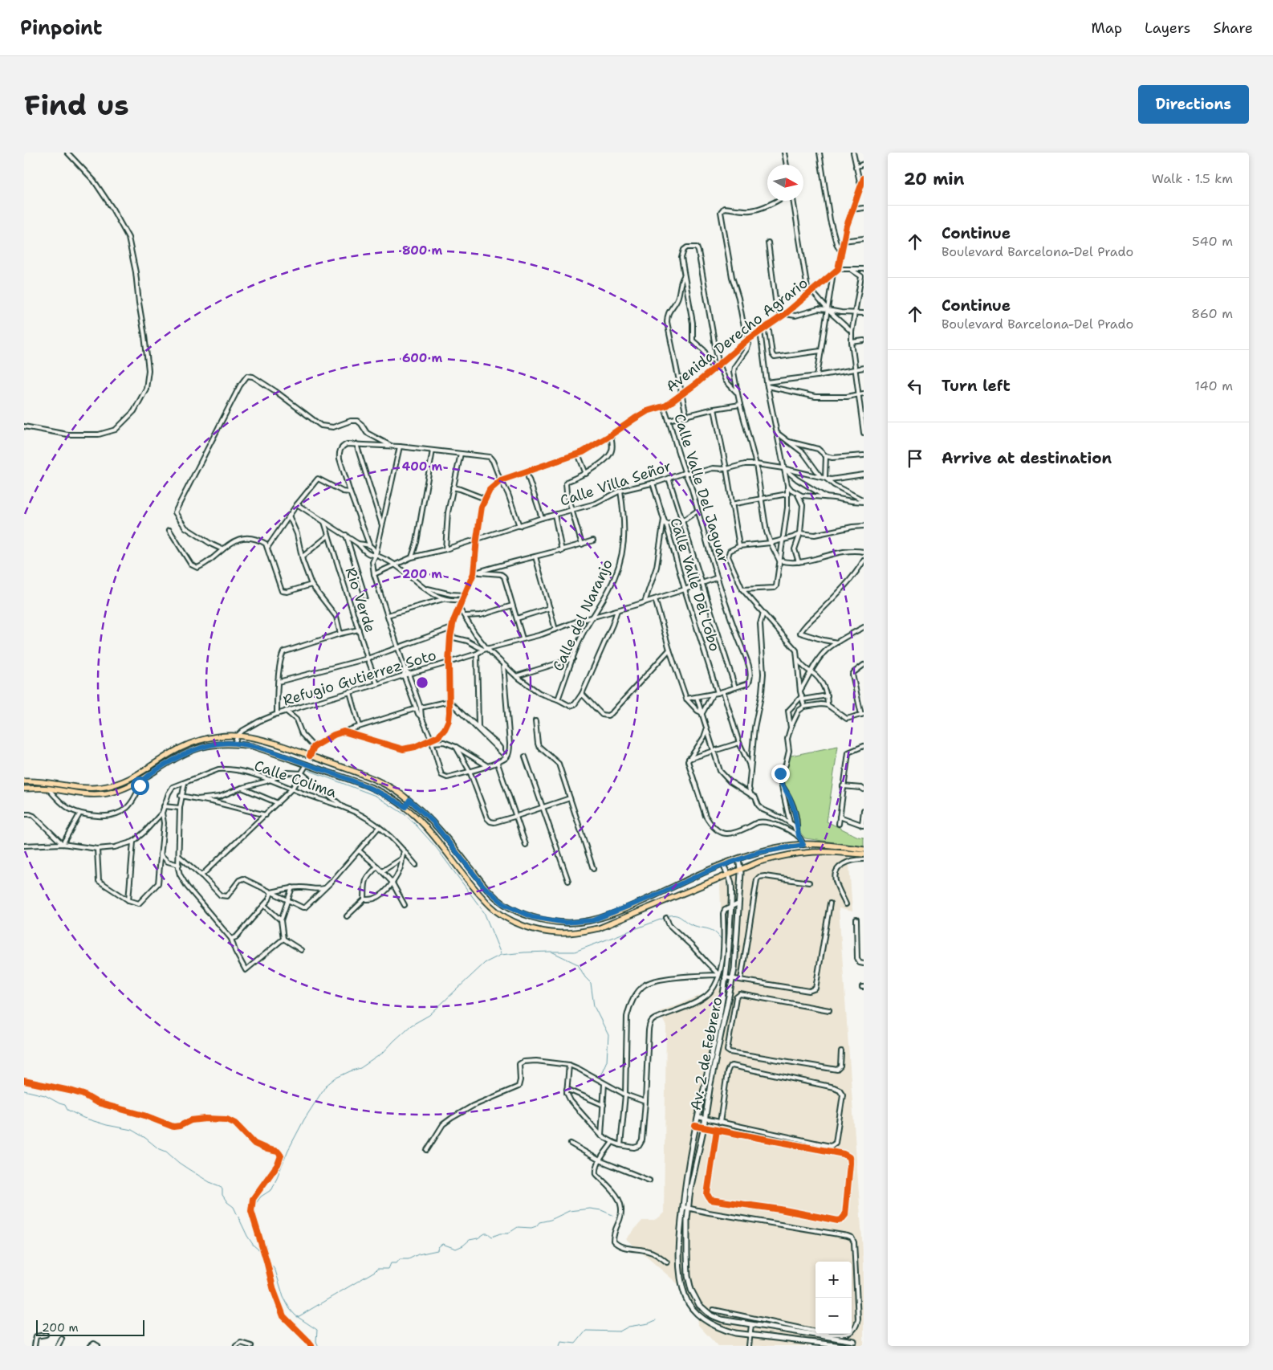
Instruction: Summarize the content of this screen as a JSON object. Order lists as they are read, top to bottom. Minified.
{"streets":{"main road":["Av. 2 de Febrero"],"street":["Avenida Derecho Agrario","Calle Villa Señor","Calle Valle Del Jaguar","Calle Valle Del Lobo","Rio Verde","Calle del Naranjo","Refugio Gutierrez Soto","Calle Colima"]},"crossings":[["Avenida Derecho Agrario","Calle Villa Señor"],["Avenida Derecho Agrario","Calle Valle Del Jaguar"],["Avenida Derecho Agrario","Refugio Gutierrez Soto"],["Calle Villa Señor","Calle Valle Del Jaguar"],["Calle Villa Señor","Calle Valle Del Lobo"],["Calle Villa Señor","Calle del Naranjo"],["Calle Valle Del Jaguar","Calle Valle Del Lobo"],["Calle Valle Del Jaguar","Refugio Gutierrez Soto"],["Calle Valle Del Lobo","Refugio Gutierrez Soto"],["Rio Verde","Refugio Gutierrez Soto"],["Calle del Naranjo","Refugio Gutierrez Soto"]],"scale_bar":"200 m","north":"right","page":{"header":"Pinpoint","nav":["Map","Layers","Share"],"buttons":"Directions","title":"Find us","heading":["20 min","Walk · 1.5 km"],"list":[["Continue","Boulevard Barcelona-Del Prado","540 m"],["Continue","Boulevard Barcelona-Del Prado","860 m"],["Turn left","140 m"],"Arrive at destination"],"map_buttons":["+","−"],"scale":"200 m"},"rings":["800 m","600 m","400 m","200 m"]}
